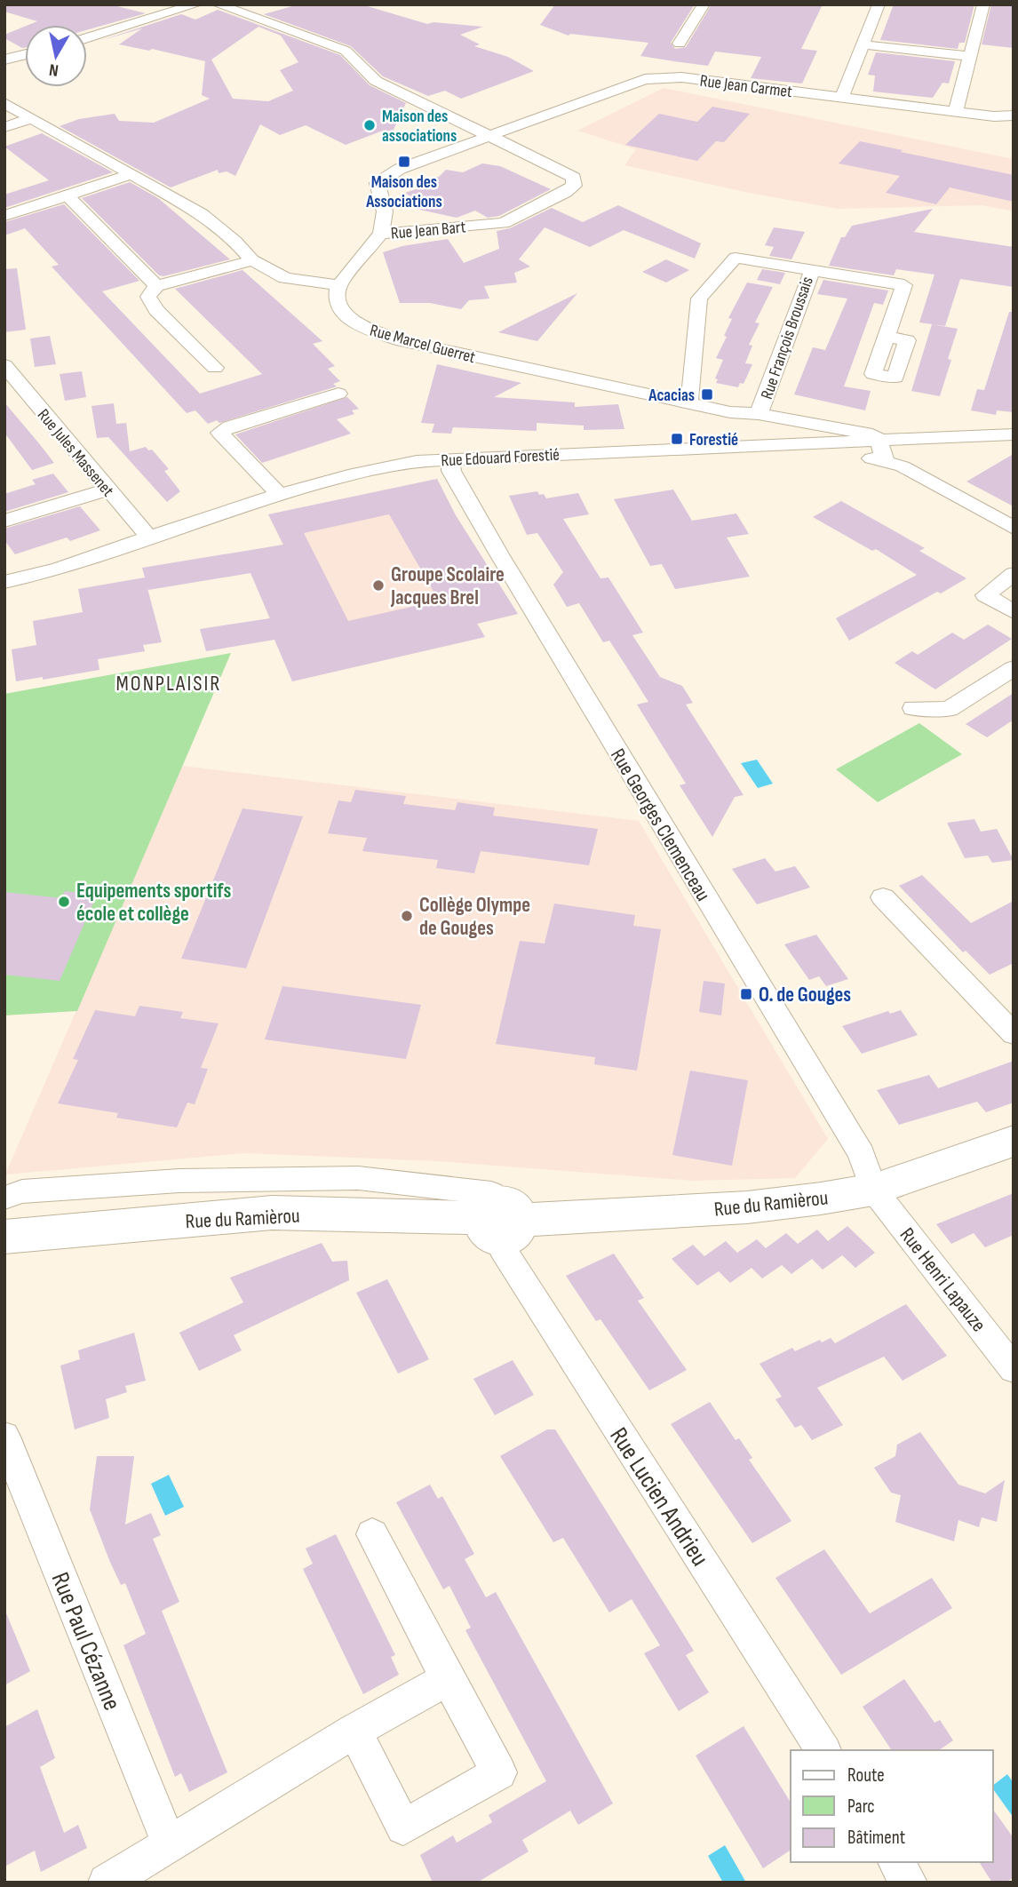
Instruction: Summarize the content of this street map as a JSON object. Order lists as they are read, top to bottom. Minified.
{"streets":{"street":["Rue Jean Carmet","Rue Jean Bart","Rue François Broussais","Rue Marcel Guerret","Rue Jules Massenet","Rue Edouard Forestié","Rue Georges Clemenceau","Rue du Ramièrou","Rue Henri Lapauze","Rue Lucien Andrieu","Rue Paul Cézanne"]},"crossings":[["Rue Jean Carmet","Rue Jean Bart"],["Rue Jean Bart","Rue Marcel Guerret"],["Rue François Broussais","Rue Marcel Guerret"],["Rue Marcel Guerret","Rue Edouard Forestié"],["Rue Jules Massenet","Rue Edouard Forestié"],["Rue Edouard Forestié","Rue Georges Clemenceau"],["Rue Georges Clemenceau","Rue du Ramièrou"],["Rue Georges Clemenceau","Rue Henri Lapauze"],["Rue du Ramièrou","Rue Henri Lapauze"],["Rue du Ramièrou","Rue Lucien Andrieu"]],"districts":["MONPLAISIR"],"places":{"other":["Maison des associations","Groupe Scolaire Jacques Brel","Equipements sportifs école et collège","Collège Olympe de Gouges"],"transit":["Maison des Associations","Acacias","Forestié","O. de Gouges"]},"legend":["Route","Parc","Bâtiment"],"north":"bottom"}
